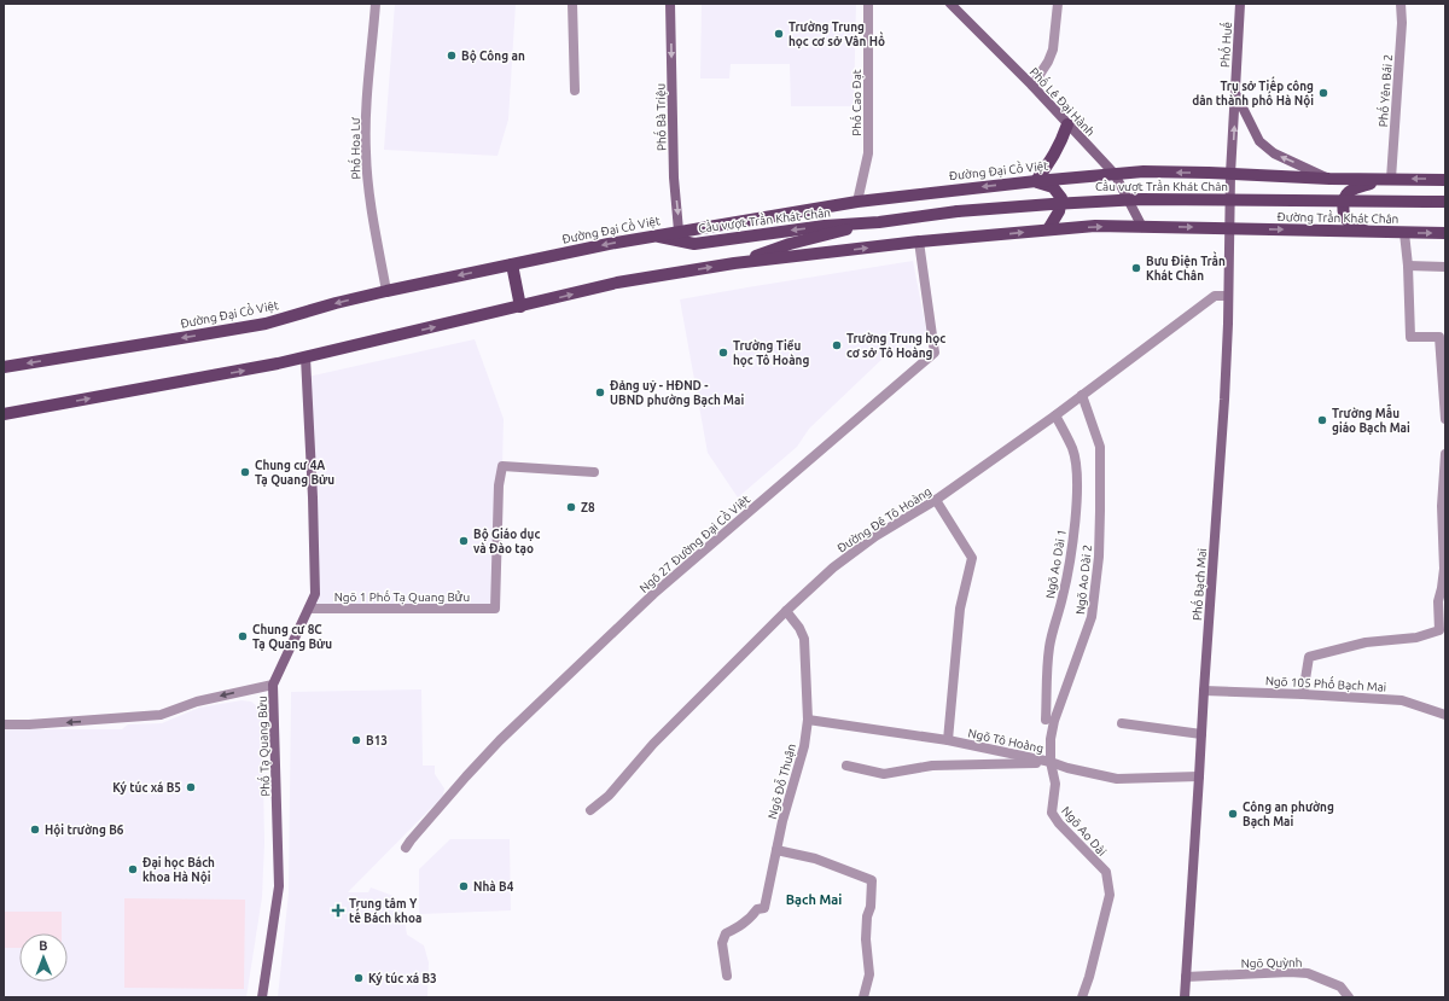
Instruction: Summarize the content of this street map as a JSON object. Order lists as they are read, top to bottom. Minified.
{"streets":{"main road":["Phố Huế","Phố Lê Đại Hành","Phố Bà Triệu","Đường Đại Cồ Việt","Cầu vượt Trần Khát Chân","Đường Trần Khát Chân","Phố Bạch Mai","Phố Tạ Quang Bửu"],"street":["Phố Yên Bái 2","Phố Cao Đạt","Phố Hoa Lư","Đường Đê Tô Hoàng","Ngõ 27 Đường Đại Cồ Việt","Ngõ Ao Dài 1","Ngõ Ao Dài 2","Ngõ 1 Phố Tạ Quang Bửu","Ngõ 105 Phố Bạch Mai","Ngõ Tô Hoàng","Ngõ Đỗ Thuận","Ngõ Ao Dài","Ngõ Quỳnh"]},"crossings":[["Phố Huế","Đường Đại Cồ Việt"],["Phố Huế","Phố Bạch Mai"],["Phố Lê Đại Hành","Đường Đại Cồ Việt"],["Phố Cao Đạt","Đường Đại Cồ Việt"],["Phố Bà Triệu","Đường Đại Cồ Việt"],["Phố Hoa Lư","Đường Đại Cồ Việt"],["Đường Đại Cồ Việt","Cầu vượt Trần Khát Chân"],["Đường Đại Cồ Việt","Phố Bạch Mai"],["Đường Trần Khát Chân","Phố Bạch Mai"],["Đường Đê Tô Hoàng","Ngõ Ao Dài 1"],["Đường Đê Tô Hoàng","Ngõ Ao Dài 2"],["Đường Đê Tô Hoàng","Phố Bạch Mai"],["Đường Đê Tô Hoàng","Ngõ Đỗ Thuận"],["Ngõ Ao Dài 2","Ngõ Tô Hoàng"],["Ngõ Ao Dài 2","Ngõ Ao Dài"],["Phố Bạch Mai","Ngõ 105 Phố Bạch Mai"],["Phố Bạch Mai","Ngõ Tô Hoàng"],["Phố Bạch Mai","Ngõ Quỳnh"],["Ngõ 1 Phố Tạ Quang Bửu","Phố Tạ Quang Bửu"],["Ngõ Tô Hoàng","Ngõ Đỗ Thuận"],["Ngõ Tô Hoàng","Ngõ Ao Dài"]],"one_way":["Phố Huế","Phố Bà Triệu"],"districts":["Bạch Mai"],"places":{"other":["Trường Trung học cơ sở Vân Hồ","Bộ Công an","Trụ sở Tiếp công dân thành phố Hà Nội","Bưu Điện Trần Khát Chân","Trường Trung học cơ sở Tô Hoàng","Trường Tiểu học Tô Hoàng","Đảng uỷ - HĐND - UBND phường Bạch Mai","Trường Mẫu giáo Bạch Mai","Chung cư 4A Tạ Quang Bửu","Z8","Bộ Giáo dục và Đào tạo","Chung cư 8C Tạ Quang Bửu","B13","Ký túc xá B5","Công an phường Bạch Mai","Hội trường B6","Đại học Bách khoa Hà Nội","Nhà B4","Ký túc xá B3"],"health":["Trung tâm Y tế Bách khoa"]},"north":"top"}
